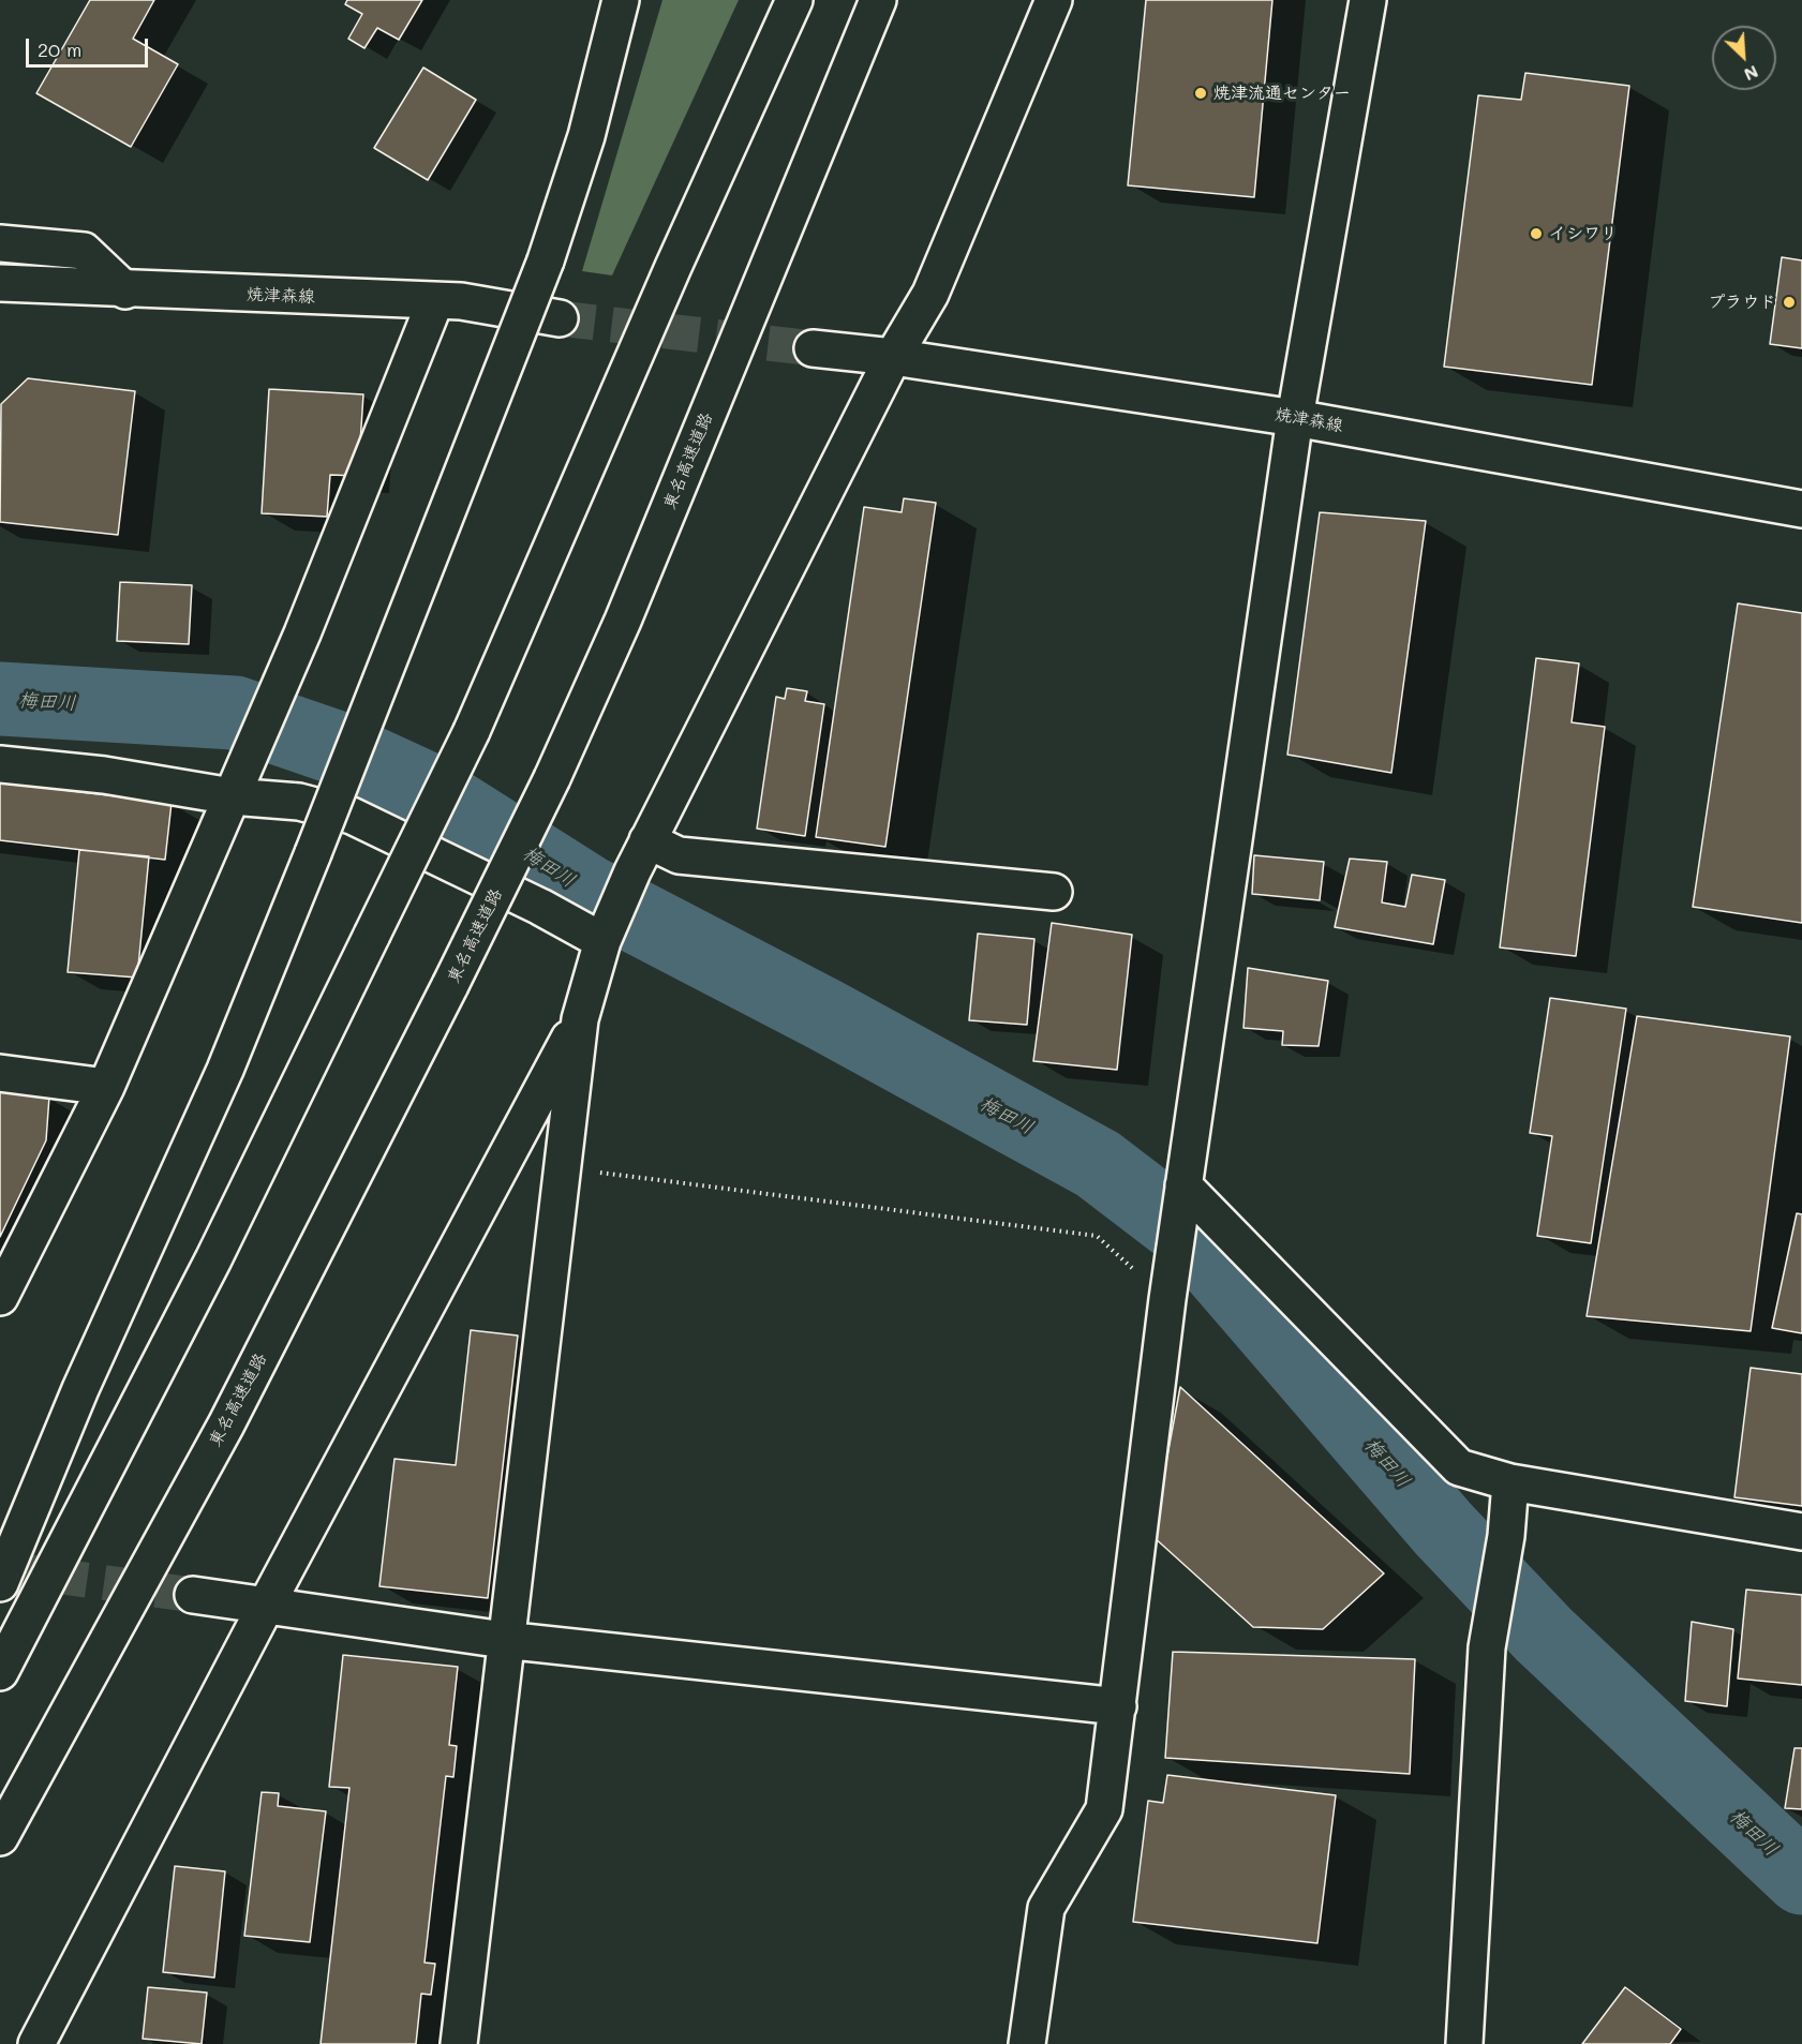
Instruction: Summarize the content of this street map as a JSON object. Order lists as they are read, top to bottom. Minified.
{"streets":{"main road":["焼津森線","東名高速道路"]},"water":["梅田川"],"places":["焼津流通センター","イシワリ","プラウド"],"scale_bar":"20 m","north":"bottom right"}
